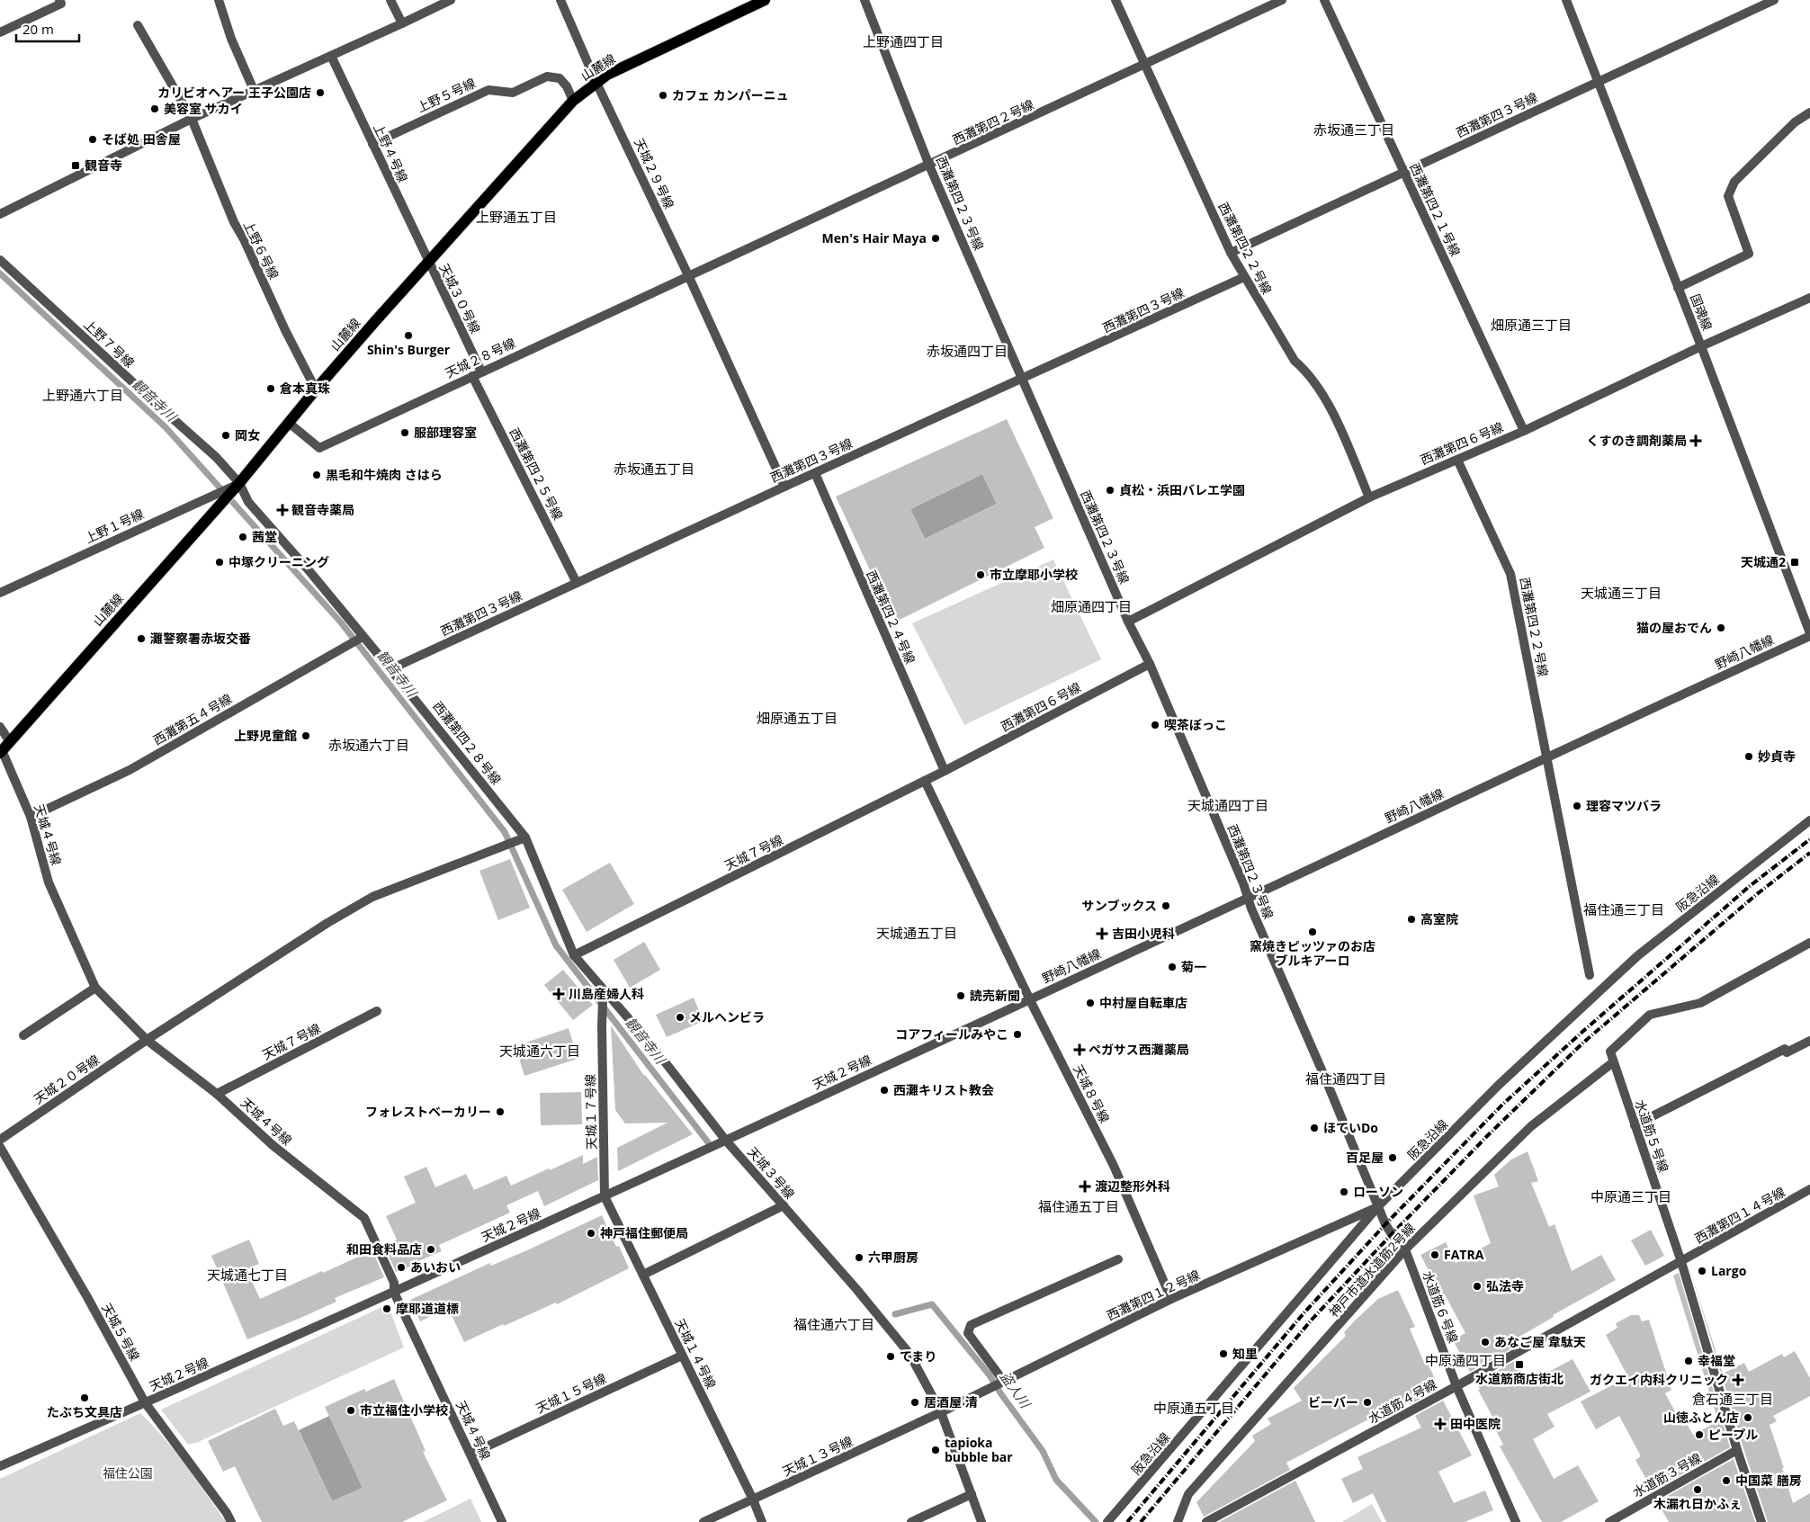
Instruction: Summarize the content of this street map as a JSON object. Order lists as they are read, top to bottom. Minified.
{"streets":{"main road":["山麓線"],"street":["上野５号線","西灘第四３号線","西灘第四２号線","上野４号線","天城２９号線","西灘第四２３号線","西灘第四２１号線","西灘第四２２号線","上野６号線","天城３０号線","国魂線","上野７号線","天城２８号線","西灘第四６号線","西灘第四２５号線","上野１号線","西灘第四２４号線","野崎八幡線","西灘第五４号線","西灘第四２８号線","天城４号線","天城７号線","阪急沿線","天城２号線","天城２０号線","天城８号線","天城１７号線","水道筋５号線","天城３号線","西灘第四１４号線","神戸市道水道筋2号線","西灘第四１２号線","水道筋６号線","天城５号線","天城１４号線","天城１５号線","水道筋４号線","天城１３号線","水道筋３号線"]},"crossings":[["山麓線","上野５号線"],["山麓線","上野４号線"],["山麓線","天城２９号線"],["山麓線","上野６号線"],["山麓線","天城３０号線"],["山麓線","上野７号線"],["山麓線","天城２８号線"],["山麓線","上野１号線"],["山麓線","西灘第四２８号線"],["山麓線","天城４号線"],["上野５号線","上野４号線"],["西灘第四３号線","西灘第四２３号線"],["西灘第四３号線","西灘第四２１号線"],["西灘第四３号線","西灘第四２２号線"],["西灘第四３号線","国魂線"],["西灘第四３号線","西灘第四２５号線"],["西灘第四３号線","西灘第四２４号線"],["西灘第四３号線","西灘第四２８号線"],["西灘第四２号線","天城２９号線"],["西灘第四２号線","西灘第四２３号線"],["西灘第四２号線","西灘第四２２号線"],["西灘第四２号線","天城２８号線"],["上野４号線","天城３０号線"],["天城２９号線","天城２８号線"],["西灘第四２３号線","西灘第四６号線"],["西灘第四２３号線","野崎八幡線"],["西灘第四２３号線","阪急沿線"],["西灘第四２３号線","神戸市道水道筋2号線"],["西灘第四２３号線","西灘第四１２号線"],["西灘第四２３号線","水道筋６号線"],["西灘第四２１号線","西灘第四６号線"],["西灘第四２２号線","西灘第四６号線"],["西灘第四２２号線","野崎八幡線"],["天城３０号線","天城２８号線"],["国魂線","西灘第四６号線"],["国魂線","野崎八幡線"],["上野７号線","上野１号線"],["上野７号線","西灘第四２８号線"],["天城２８号線","西灘第四２５号線"],["西灘第四６号線","西灘第四２４号線"],["西灘第四６号線","天城７号線"],["上野１号線","西灘第四２８号線"],["西灘第四２４号線","天城７号線"],["野崎八幡線","天城２号線"],["野崎八幡線","天城８号線"],["西灘第五４号線","西灘第四２８号線"],["西灘第五４号線","天城４号線"],["西灘第四２８号線","天城７号線"],["西灘第四２８号線","天城２０号線"],["西灘第四２８号線","天城３号線"],["天城４号線","天城７号線"],["天城４号線","天城２号線"],["天城４号線","天城２０号線"],["天城４号線","天城１５号線"],["天城７号線","天城８号線"],["天城７号線","天城３号線"],["阪急沿線","西灘第四１２号線"],["天城２号線","天城８号線"],["天城２号線","天城１７号線"],["天城２号線","天城３号線"],["天城２号線","天城５号線"],["天城２号線","天城１４号線"],["天城８号線","西灘第四１２号線"],["天城１７号線","天城３号線"],["天城１７号線","天城１４号線"],["水道筋５号線","西灘第四１４号線"],["水道筋５号線","神戸市道水道筋2号線"],["水道筋５号線","水道筋４号線"],["水道筋５号線","水道筋３号線"],["天城３号線","西灘第四１２号線"],["天城３号線","天城１３号線"],["西灘第四１４号線","水道筋４号線"],["神戸市道水道筋2号線","水道筋６号線"],["西灘第四１２号線","天城１３号線"],["水道筋６号線","水道筋４号線"],["天城１４号線","天城１５号線"],["天城１４号線","天城１３号線"]],"districts":["上野通四丁目","赤坂通三丁目","上野通五丁目","畑原通三丁目","赤坂通四丁目","上野通六丁目","赤坂通五丁目","天城通三丁目","畑原通四丁目","畑原通五丁目","赤坂通六丁目","天城通四丁目","福住通三丁目","天城通五丁目","天城通六丁目","福住通四丁目","中原通三丁目","福住通五丁目","天城通七丁目","福住通六丁目","中原通四丁目","倉石通三丁目","中原通五丁目"],"water":["観音寺川","盗人川"],"parks":["福住公園"],"places":{"other":["カリビオヘアー 王子公園店","カフェ カンパーニュ","美容室 サカイ","そば処 田舎屋","Men's Hair Maya","Shin's Burger","倉本真珠","服部理容室","岡女","黒毛和牛焼肉 さはら","貞松・浜田バレエ学園","茜堂","中塚クリーニング","市立摩耶小学校","猫の屋おでん","灘警察署赤坂交番","喫茶ぼっこ","上野児童館","妙貞寺","理容マツバラ","サンブックス","高室院","窯焼きピッツァのお店 ブルキアーロ","菊一","読売新聞","中村屋自転車店","メルヘンビラ","コアフィールみやこ","西灘キリスト教会","フォレストベーカリー","ほていDo","百足屋","ローソン","神戸福住郵便局","和田食料品店","FATRA","六甲厨房","あいおい","Largo","弘法寺","摩耶道道標","あなご屋 韋駄天","知里","てまり","幸福堂","たぶち文具店","居酒屋 清","ビーバー","市立福住小学校","山徳ふとん店","ピープル","tapioka bubble bar","中国菜 膳房","木漏れ日かふぇ"],"transit":["観音寺","天城通2","水道筋商店街北"],"health":["くすのき調剤薬局","観音寺薬局","吉田小児科","川島産婦人科","ペガサス西灘薬局","渡辺整形外科","ガクエイ内科クリニック","田中医院"]},"scale_bar":"20 m"}
